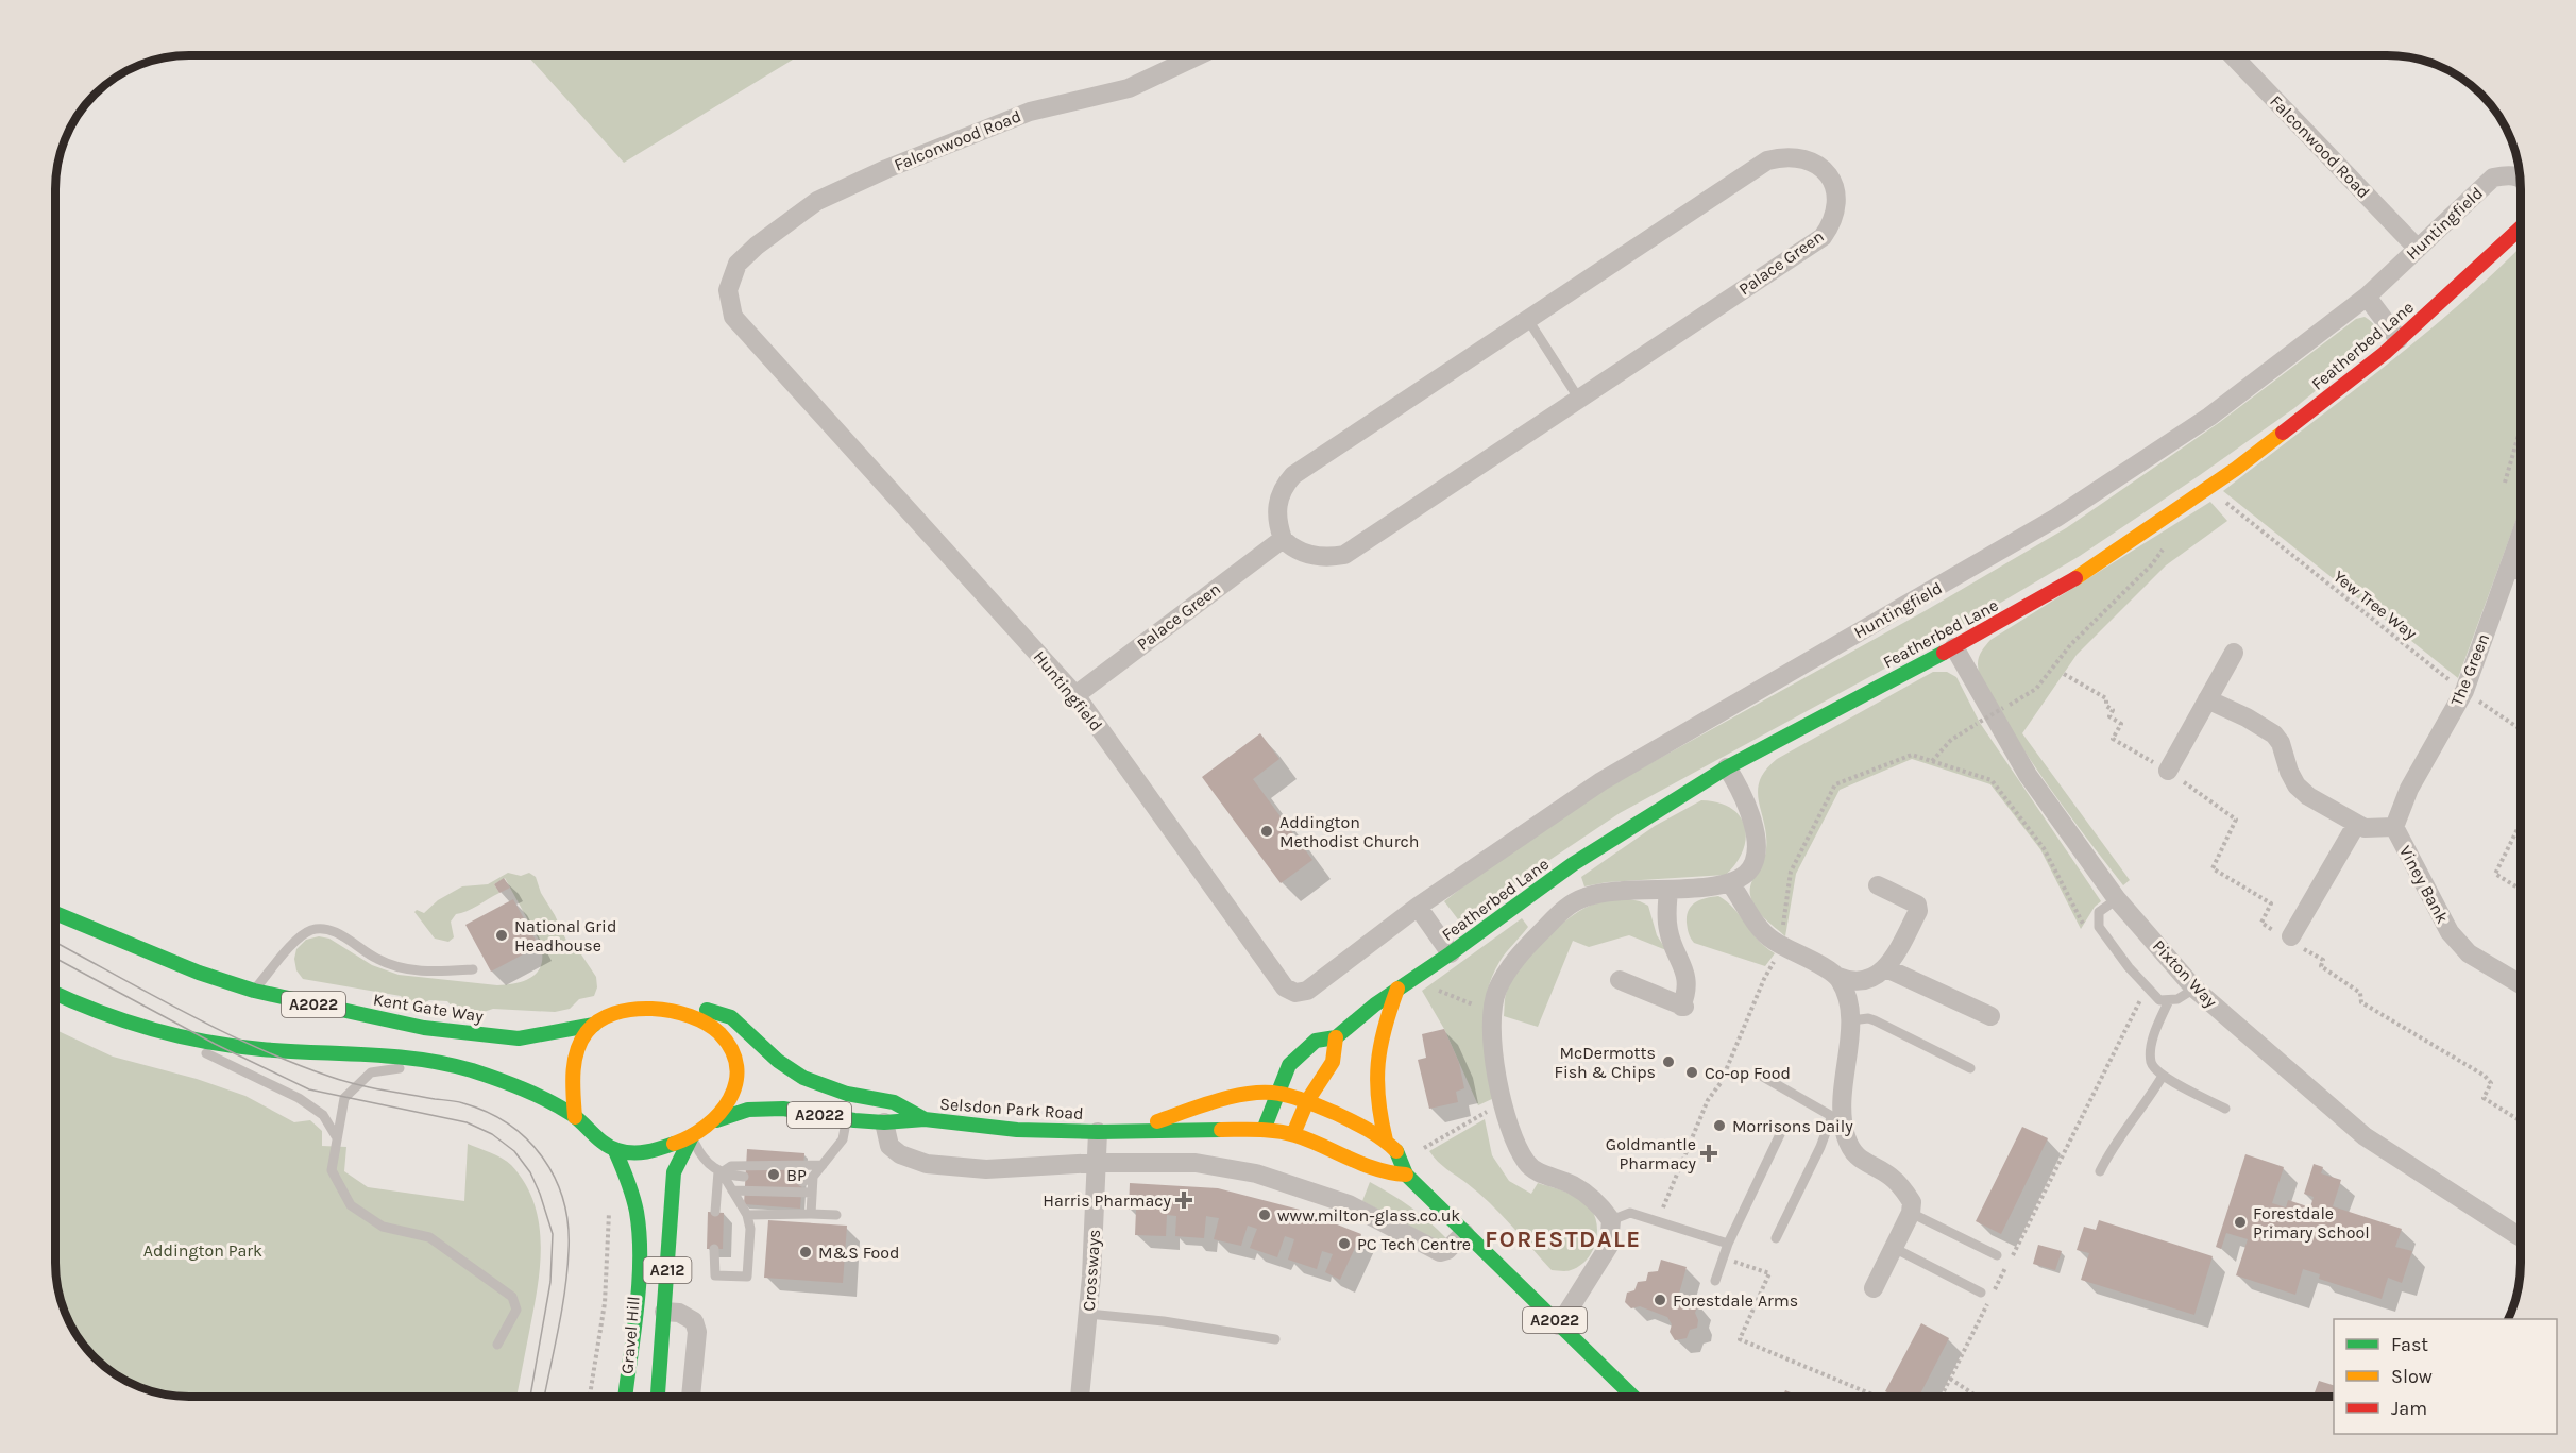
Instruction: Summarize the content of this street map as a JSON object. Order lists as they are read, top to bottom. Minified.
{"streets":{"main road":["Featherbed Lane","A2022","Kent Gate Way","Selsdon Park Road","A212","Gravel Hill"],"street":["Falconwood Road","Huntingfield","Palace Green","The Green","Viney Bank","Pixton Way","Crossways"],"path":["Yew Tree Way"]},"crossings":[["Falconwood Road","Huntingfield"],["Huntingfield","Palace Green"],["Featherbed Lane","Yew Tree Way"],["Featherbed Lane","Pixton Way"],["Featherbed Lane","Selsdon Park Road"],["Yew Tree Way","The Green"],["The Green","Viney Bank"],["Kent Gate Way","Selsdon Park Road"],["Kent Gate Way","Gravel Hill"],["Selsdon Park Road","Crossways"],["Selsdon Park Road","Gravel Hill"]],"districts":["FORESTDALE"],"parks":["Addington Park"],"places":{"other":["Addington Methodist Church","National Grid Headhouse","McDermotts Fish & Chips","Co-op Food","Morrisons Daily","BP","www.milton-glass.co.uk","Forestdale Primary School","PC Tech Centre","M&S Food","Forestdale Arms"],"health":["Goldmantle Pharmacy","Harris Pharmacy"]},"legend":["Fast","Slow","Jam"]}
